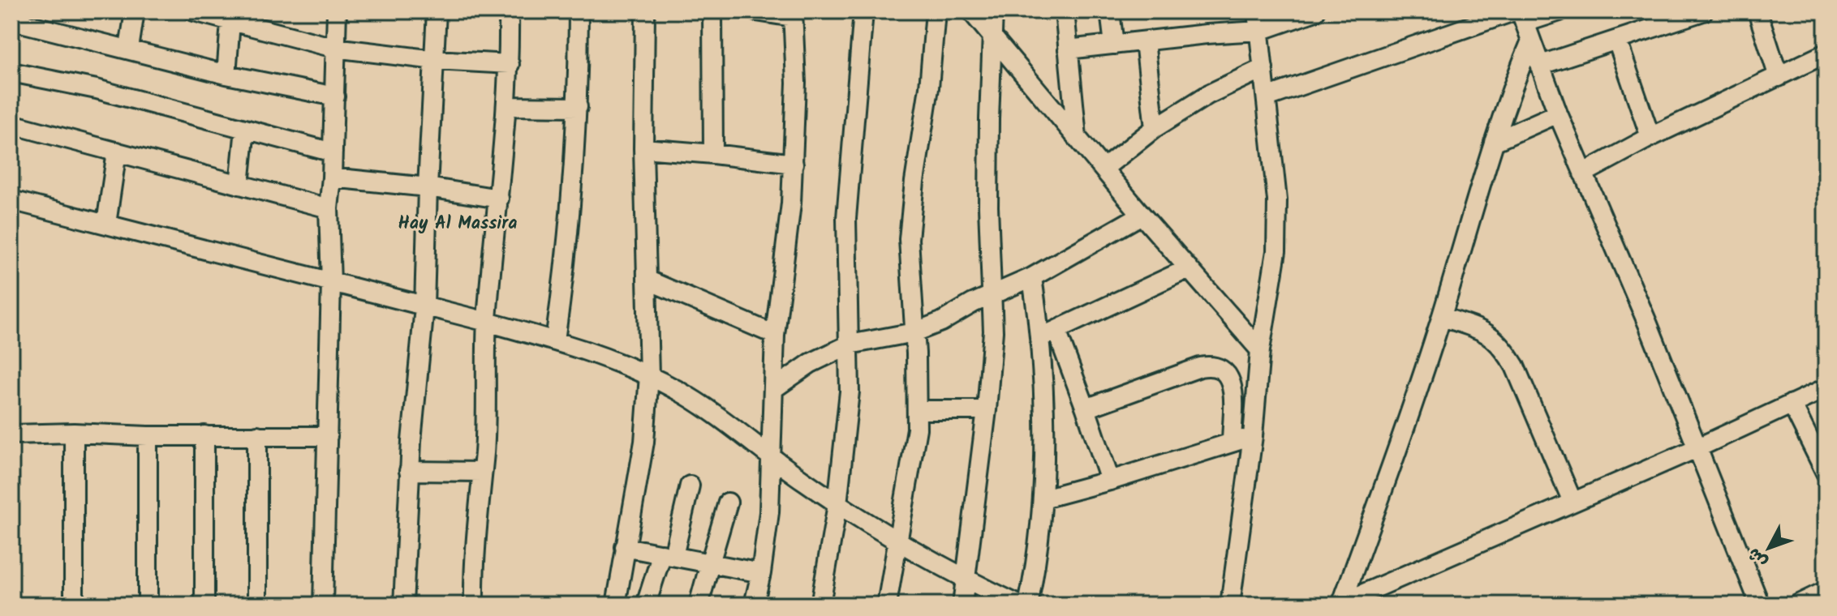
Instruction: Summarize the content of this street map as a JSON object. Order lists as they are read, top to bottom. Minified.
{"districts":["Hay Al Massira"],"north":"bottom left"}
